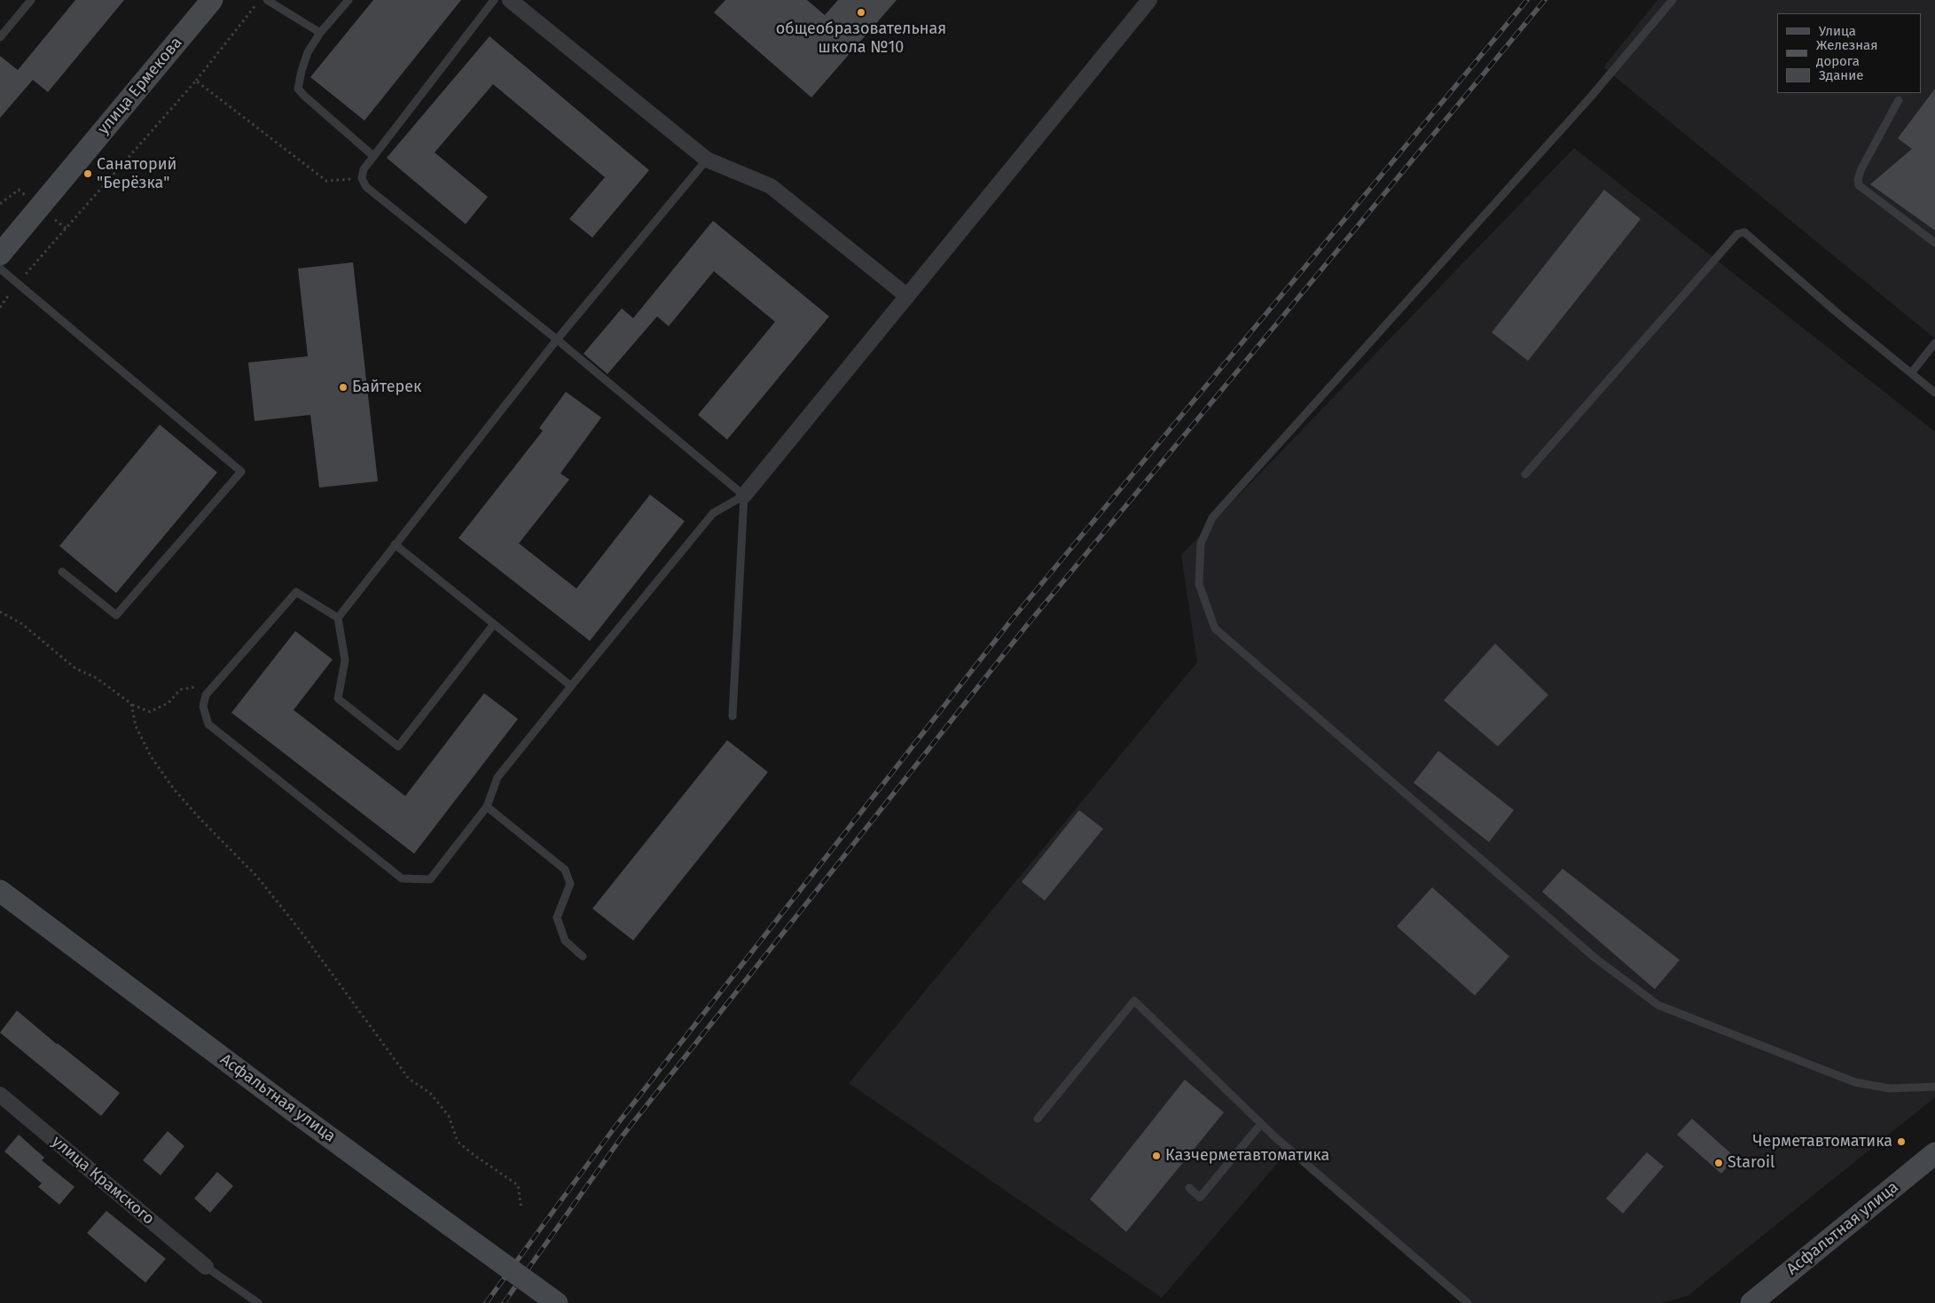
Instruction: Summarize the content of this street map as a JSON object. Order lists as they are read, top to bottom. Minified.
{"streets":{"main road":["улица Ермекова","Асфальтная улица"],"street":["улица Крамского"]},"places":["общеобразовательная школа №10","Санаторий \"Берёзка\"","Байтерек","Черметавтоматика","Казчерметавтоматика","Staroil"],"legend":["Улица","Железная дорога","Здание"]}
